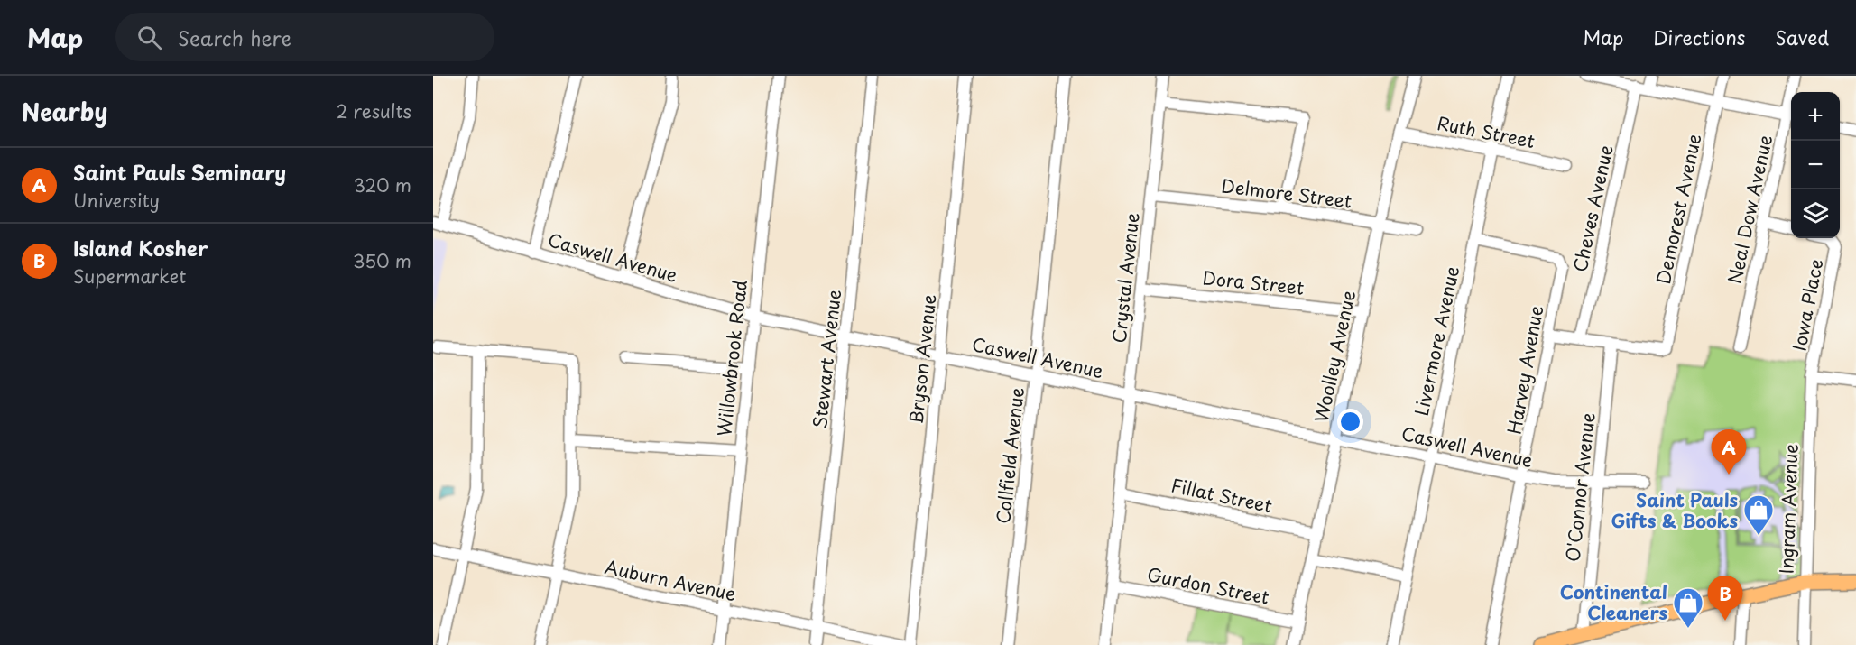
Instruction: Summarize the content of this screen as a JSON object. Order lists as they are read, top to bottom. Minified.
{"streets":{"street":["Ruth Street","Delmore Street","Cheves Avenue","Demorest Avenue","Neal Dow Avenue","Caswell Avenue","Crystal Avenue","Dora Street","Iowa Place","Livermore Avenue","Woolley Avenue","Willowbrook Road","Stewart Avenue","Bryson Avenue","Harvey Avenue","Collfield Avenue","O'Connor Avenue","Fillat Street","Ingram Avenue","Auburn Avenue","Gurdon Street"]},"crossings":[["Ruth Street","Livermore Avenue"],["Ruth Street","Woolley Avenue"],["Delmore Street","Crystal Avenue"],["Delmore Street","Woolley Avenue"],["Demorest Avenue","O'Connor Avenue"],["Caswell Avenue","Crystal Avenue"],["Caswell Avenue","Livermore Avenue"],["Caswell Avenue","Woolley Avenue"],["Caswell Avenue","Willowbrook Road"],["Caswell Avenue","Stewart Avenue"],["Caswell Avenue","Bryson Avenue"],["Caswell Avenue","Harvey Avenue"],["Caswell Avenue","Collfield Avenue"],["Caswell Avenue","O'Connor Avenue"],["Crystal Avenue","Dora Street"],["Crystal Avenue","Fillat Street"],["Crystal Avenue","Gurdon Street"],["Dora Street","Woolley Avenue"],["Iowa Place","Ingram Avenue"],["Livermore Avenue","Harvey Avenue"],["Woolley Avenue","Fillat Street"],["Woolley Avenue","Gurdon Street"],["Willowbrook Road","Auburn Avenue"],["Stewart Avenue","Auburn Avenue"]],"places":{"shop":["Saint Pauls Gifts & Books","Continental Cleaners"]},"page":{"header":"Map","search":"Search here","nav":["Map","Directions","Saved"],"heading":["Nearby","2 results"],"map_buttons":["+","−"],"list":[{"mark":"A","name":"Saint Pauls Seminary","note":"University","value":"320 m"},{"mark":"B","name":"Island Kosher","note":"Supermarket","value":"350 m"}],"pins":["A","B"]}}
